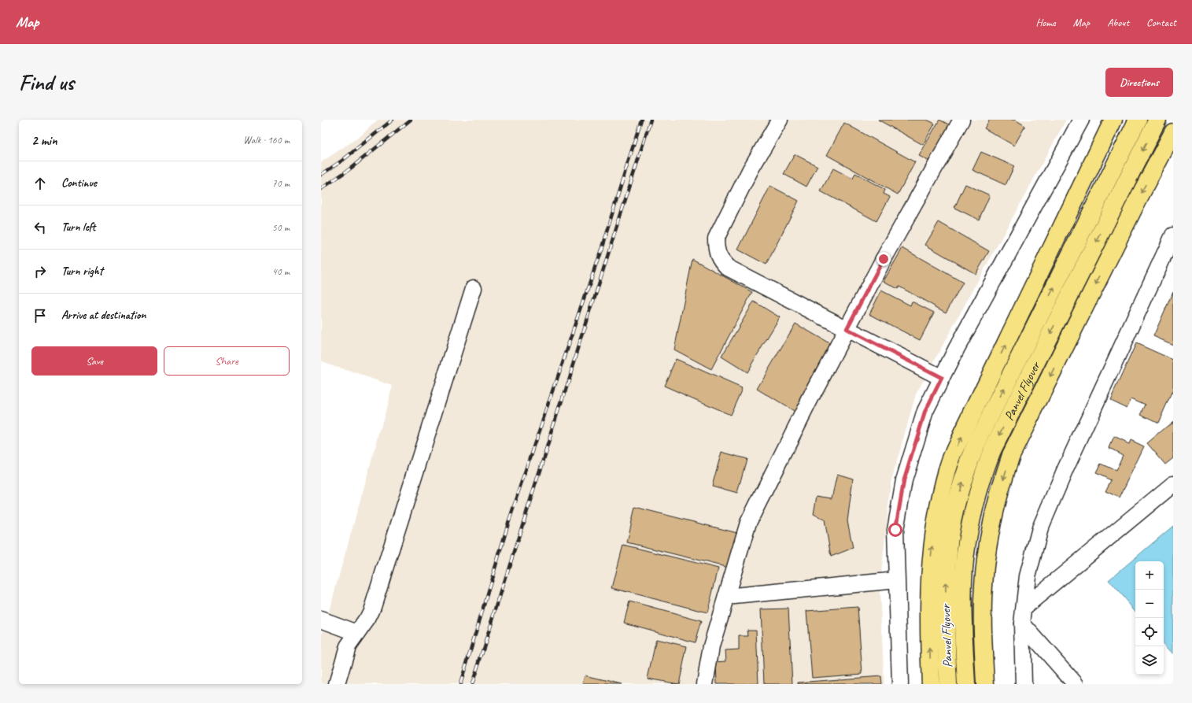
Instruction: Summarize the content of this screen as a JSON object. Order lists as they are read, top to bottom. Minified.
{"streets":{"highway":["Panvel Flyover"]},"page":{"header":"Map","nav":["Home","Map","About","Contact"],"buttons":["Directions",["Save","Share"]],"title":"Find us","heading":["2 min","Walk · 160 m"],"list":[["Continue","70 m"],["Turn left","50 m"],["Turn right","40 m"],"Arrive at destination"],"map_buttons":["+","−"]}}
